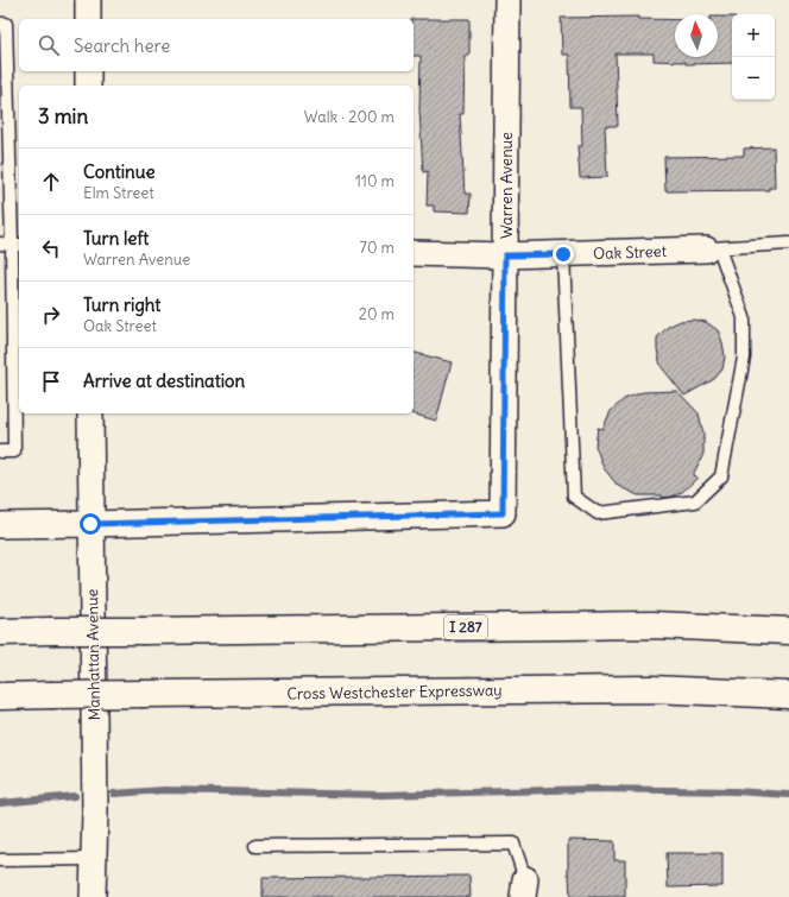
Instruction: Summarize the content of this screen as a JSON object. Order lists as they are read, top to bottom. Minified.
{"streets":{"highway":["I 287","Cross Westchester Expressway"],"street":["Warren Avenue","Oak Street","Manhattan Avenue"]},"crossings":[["Warren Avenue","Oak Street"],["Warren Avenue","Manhattan Avenue"]],"north":"top","page":{"map_buttons":["+","−"],"search":"Search here","heading":["3 min","Walk · 200 m"],"list":[["Continue","Elm Street","110 m"],["Turn left","Warren Avenue","70 m"],["Turn right","Oak Street","20 m"],"Arrive at destination"]}}
